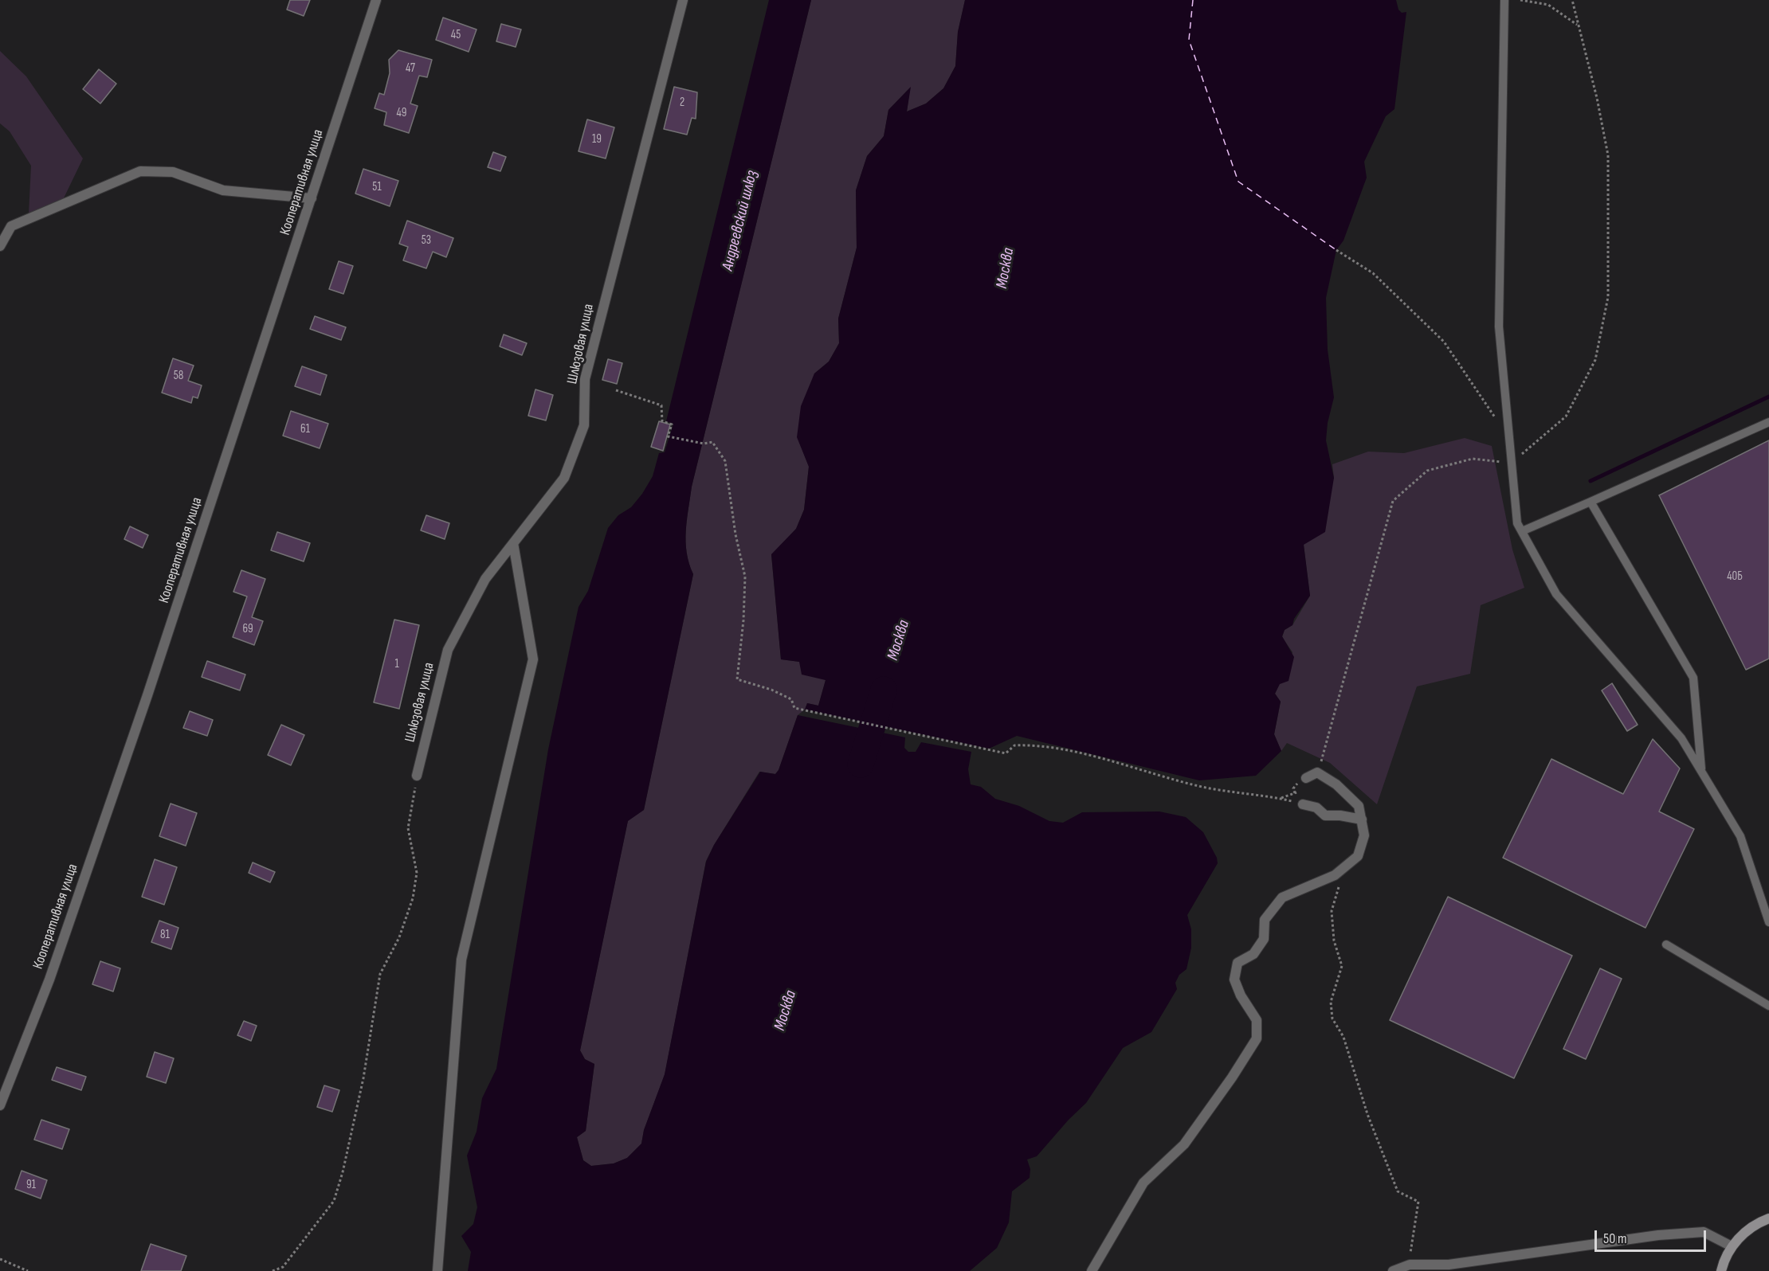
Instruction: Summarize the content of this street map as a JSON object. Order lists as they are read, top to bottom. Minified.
{"streets":{"street":["Кооперативная улица","Шлюзовая улица"]},"water":["Андреевский шлюз","Москва"],"house_numbers":["45","47","2","49","19","51","53","58","61","40Б","69","1","81","91"],"scale_bar":"50 m"}
